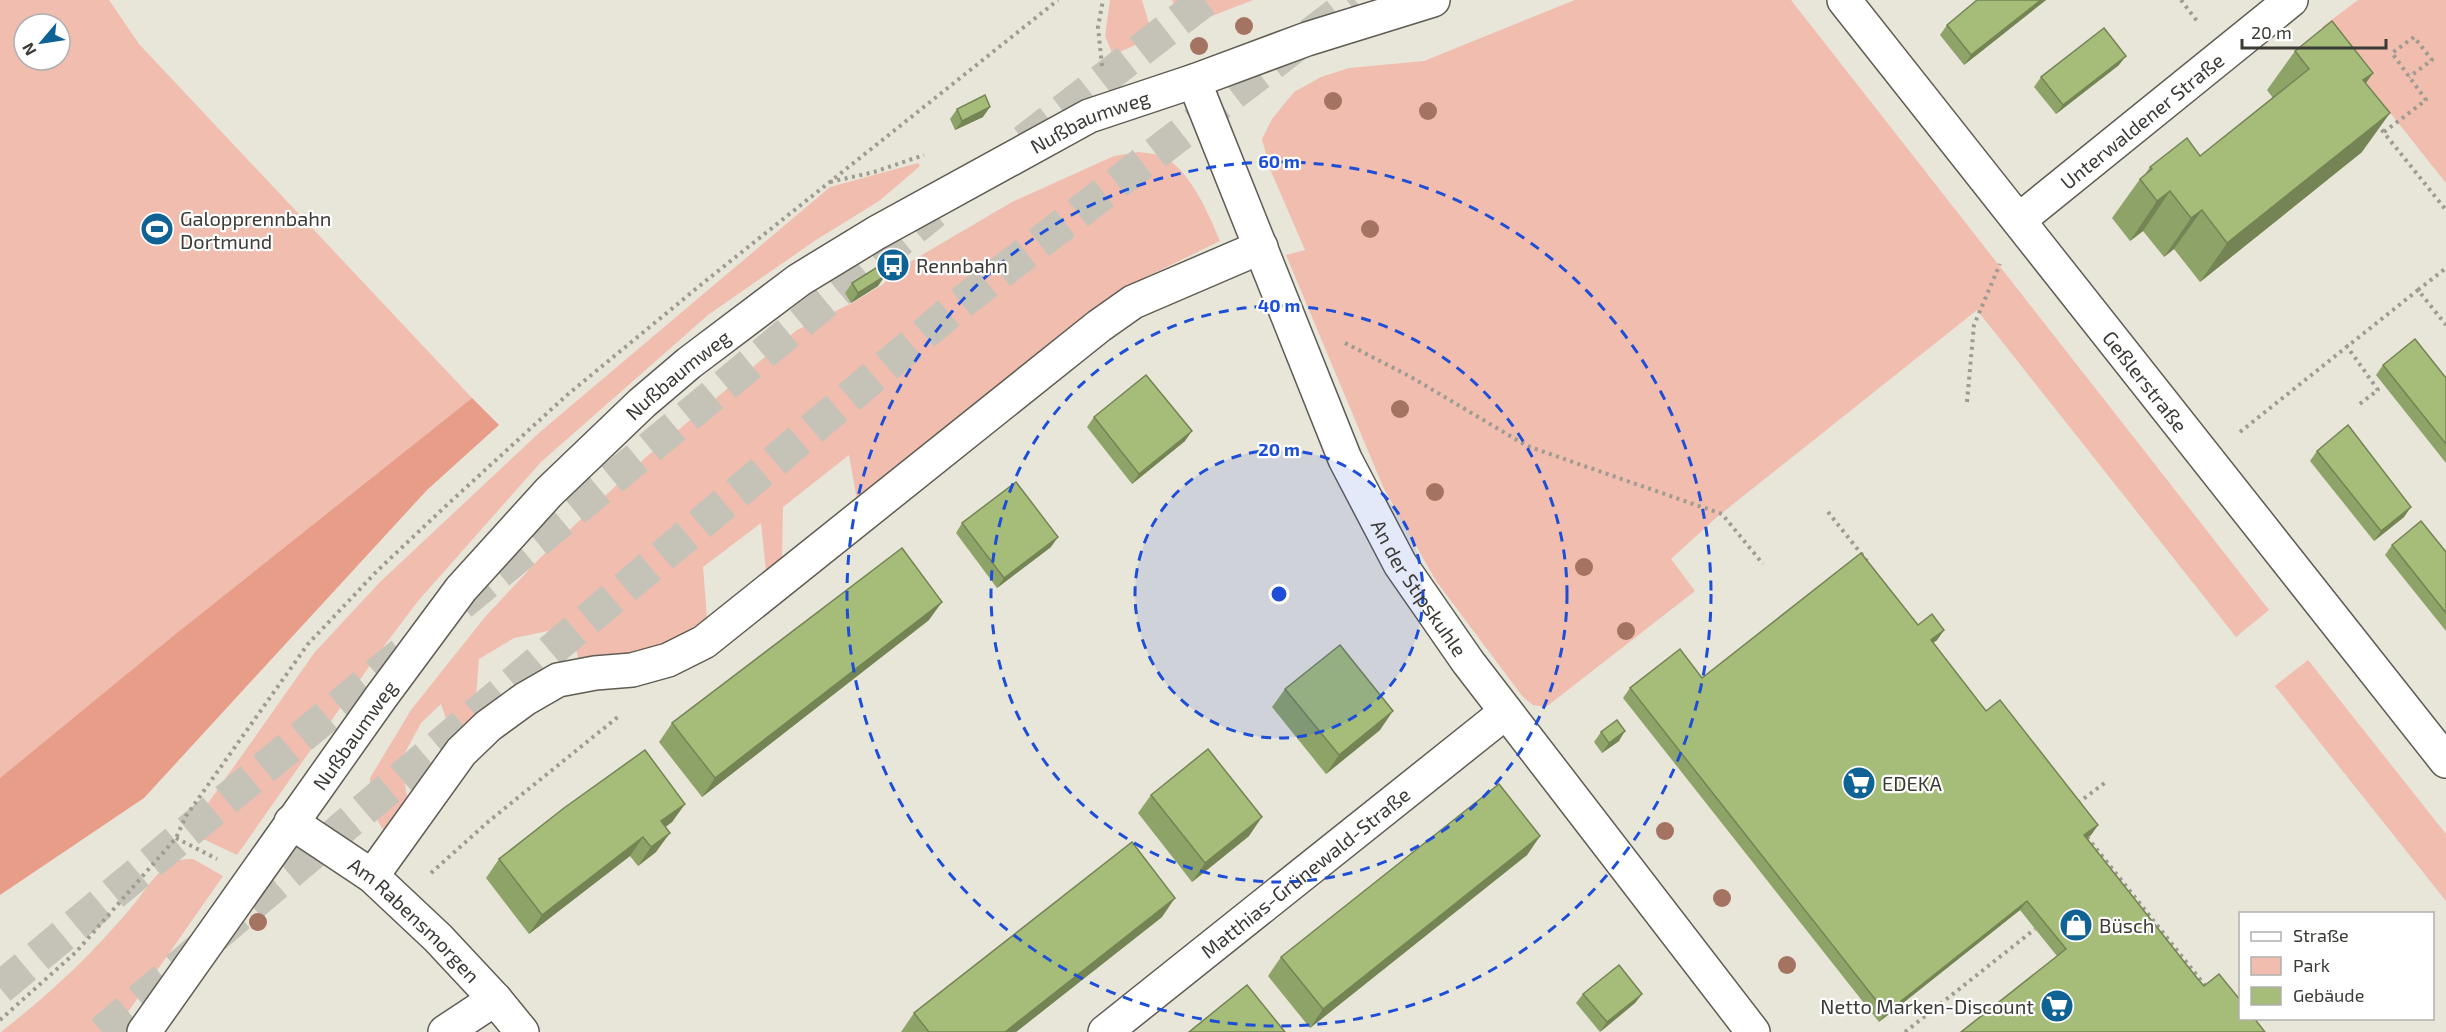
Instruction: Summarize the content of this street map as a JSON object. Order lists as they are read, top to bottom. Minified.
{"streets":{"street":["Unterwaldener Straße","Nußbaumweg","Geßlerstraße","An der Stipskuhle","Matthias-Grünewald-Straße","Am Rabensmorgen"]},"crossings":[["Unterwaldener Straße","Geßlerstraße"],["Nußbaumweg","An der Stipskuhle"],["Nußbaumweg","Am Rabensmorgen"],["An der Stipskuhle","Matthias-Grünewald-Straße"]],"places":{"sports":["Galopprennbahn Dortmund"],"bus stop":["Rennbahn"],"supermarket":["EDEKA","Netto Marken-Discount"],"shop":["Büsch"]},"legend":["Straße","Park","Gebäude"],"scale_bar":"20 m","north":"bottom left","rings":["60 m","40 m","20 m"]}
